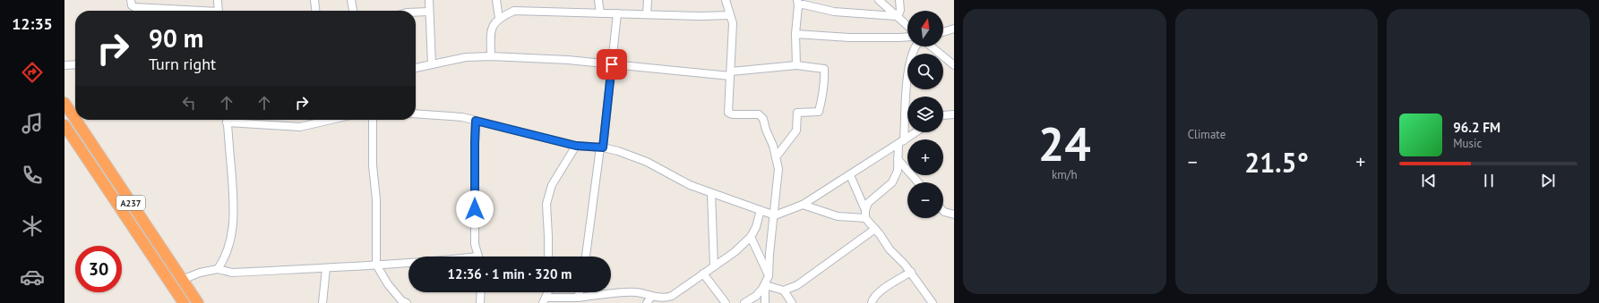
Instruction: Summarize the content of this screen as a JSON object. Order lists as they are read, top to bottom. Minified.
{"streets":{"highway":["A237"]},"north":"top","page":{"tabs":"12:35","tile":[["24","km/h"],"Climate"],"map_buttons":["+","−"],"turn":["90 m","Turn right"],"song":["96.2 FM","Music"],"heat":["−","21.5°","+"],"limit":"30","trip":"12:36 · 1 min · 320 m"}}
